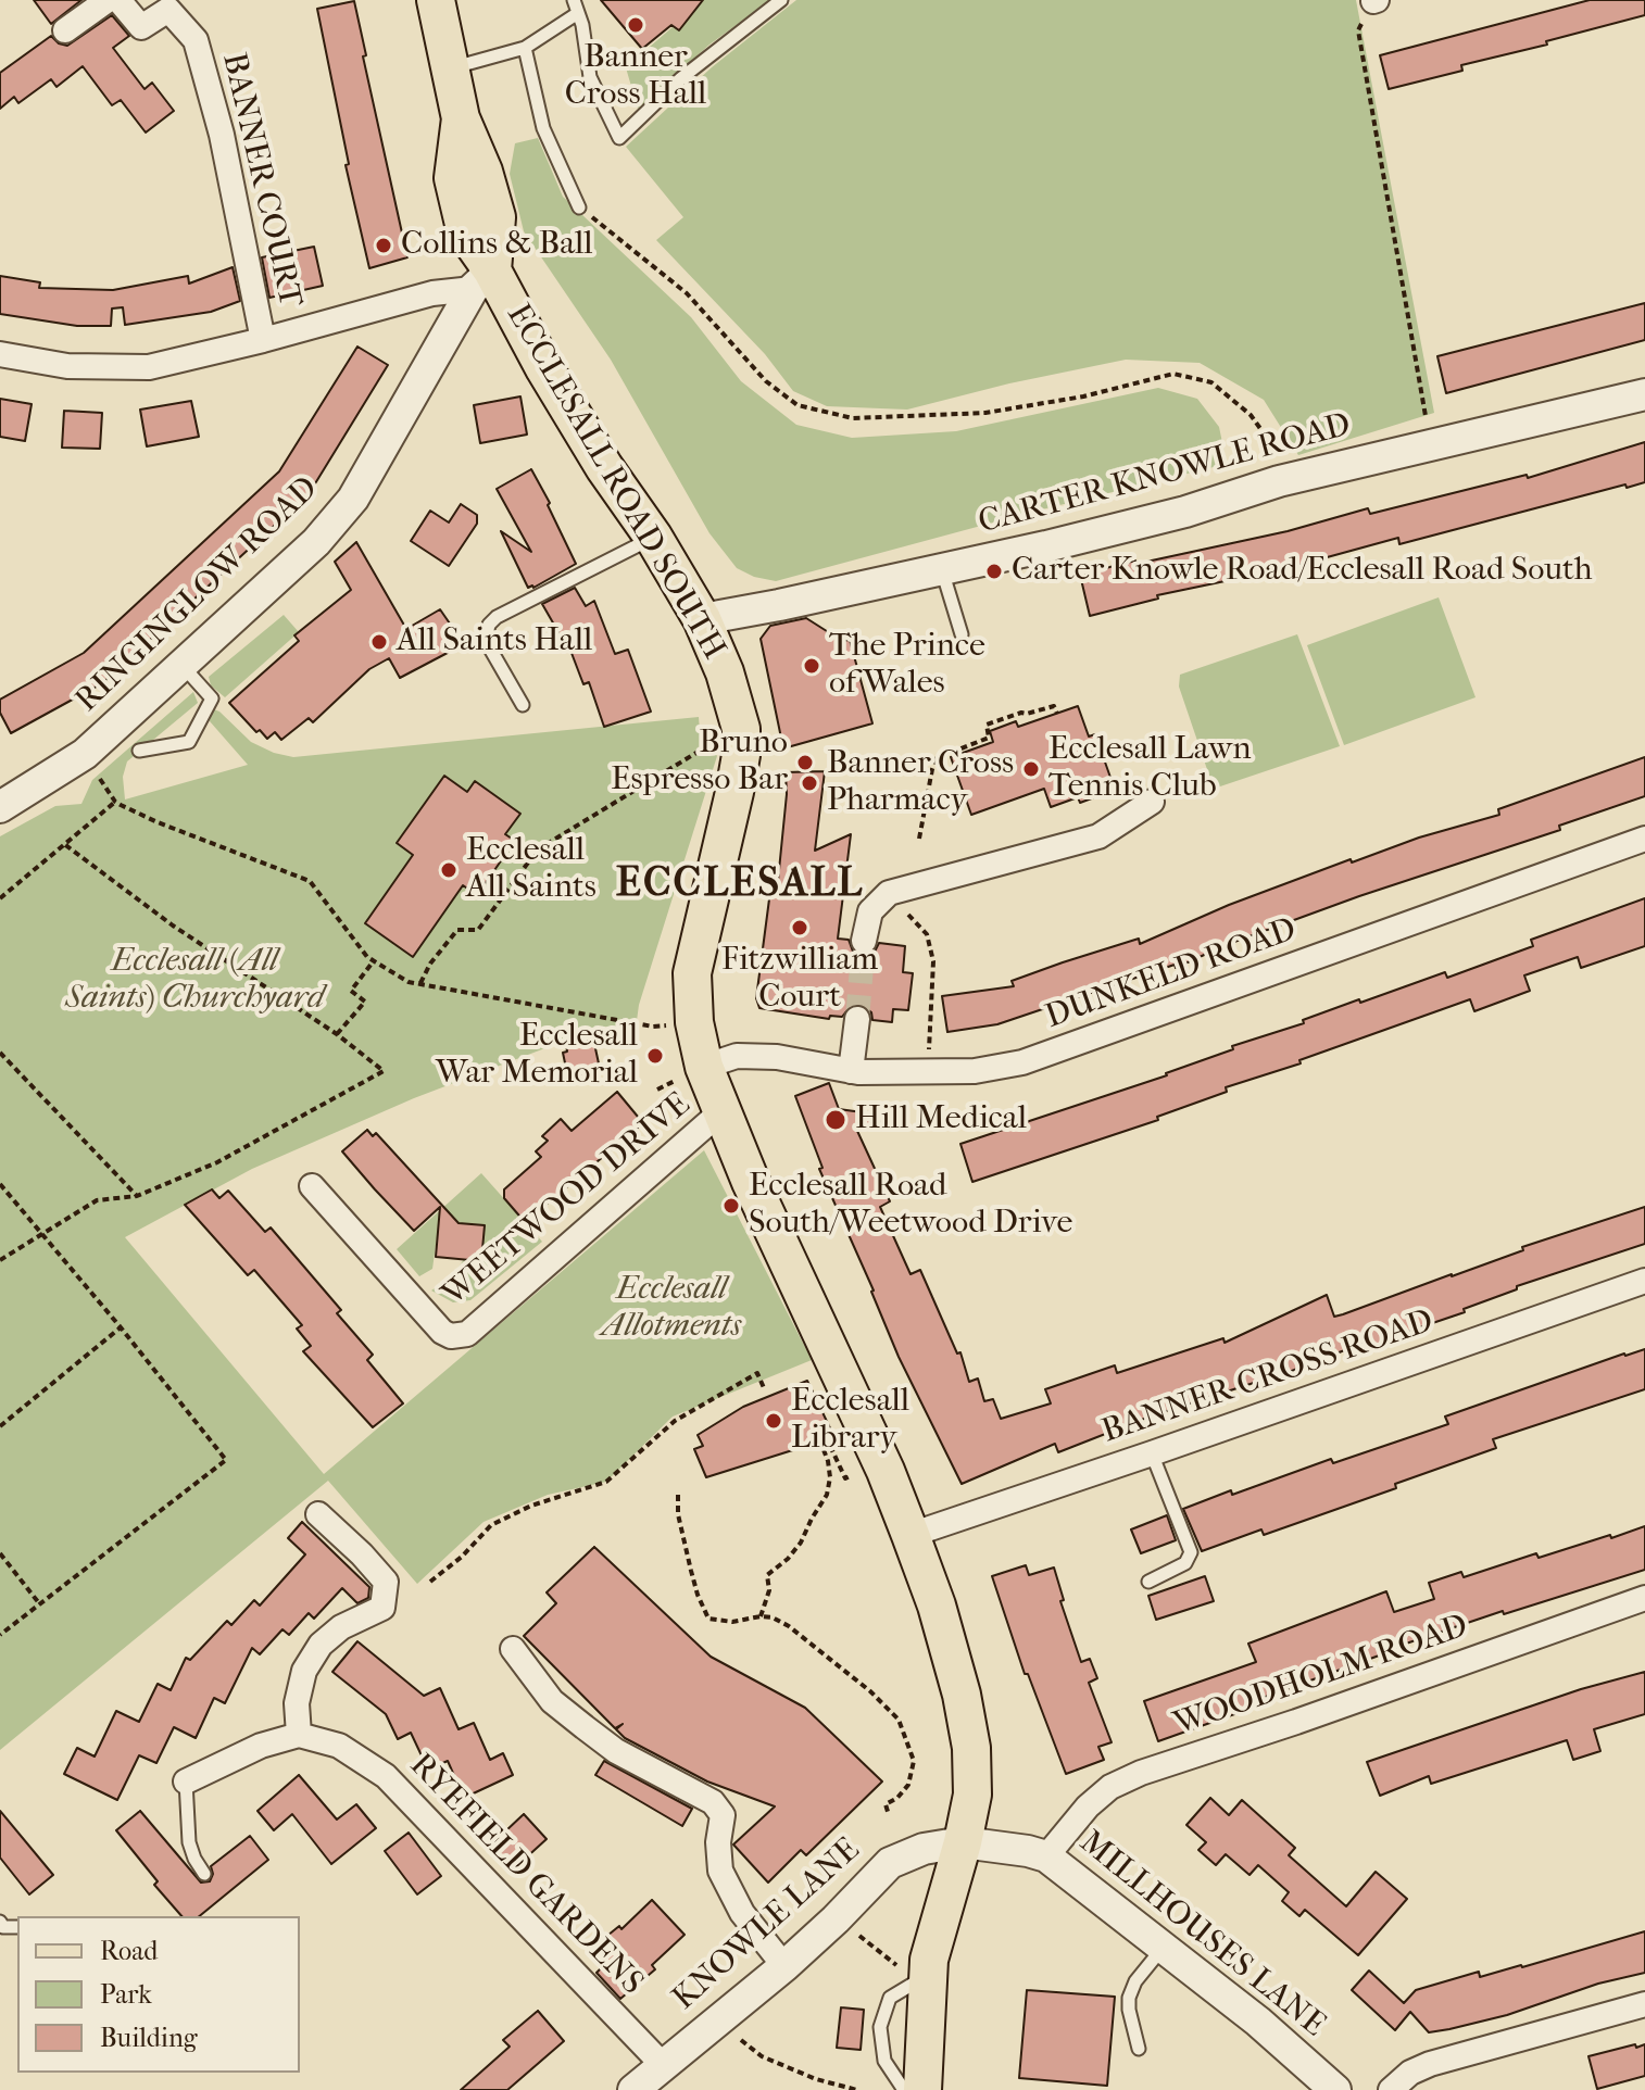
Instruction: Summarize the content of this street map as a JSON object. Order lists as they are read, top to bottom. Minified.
{"streets":{"main road":["ECCLESALL ROAD SOUTH"],"street":["BANNER COURT","CARTER KNOWLE ROAD","RINGINGLOW ROAD","DUNKELD ROAD","WEETWOOD DRIVE","BANNER CROSS ROAD","WOODHOLM ROAD","RYEFIELD GARDENS","KNOWLE LANE","MILLHOUSES LANE"]},"crossings":[["CARTER KNOWLE ROAD","ECCLESALL ROAD SOUTH"],["ECCLESALL ROAD SOUTH","RINGINGLOW ROAD"],["ECCLESALL ROAD SOUTH","DUNKELD ROAD"],["ECCLESALL ROAD SOUTH","WEETWOOD DRIVE"],["ECCLESALL ROAD SOUTH","BANNER CROSS ROAD"],["ECCLESALL ROAD SOUTH","KNOWLE LANE"],["ECCLESALL ROAD SOUTH","MILLHOUSES LANE"],["WOODHOLM ROAD","MILLHOUSES LANE"],["RYEFIELD GARDENS","KNOWLE LANE"],["KNOWLE LANE","MILLHOUSES LANE"]],"districts":["ECCLESALL"],"parks":["Ecclesall (All Saints) Churchyard","Ecclesall Allotments"],"places":["Banner Cross Hall","Collins & Ball","Carter Knowle Road/Ecclesall Road South","All Saints Hall","The Prince of Wales","Bruno Espresso Bar","Ecclesall Lawn Tennis Club","Banner Cross Pharmacy","Ecclesall All Saints","Fitzwilliam Court","Ecclesall War Memorial","Hill Medical","Ecclesall Road South/Weetwood Drive","Ecclesall Library"],"legend":["Road","Park","Building"]}
